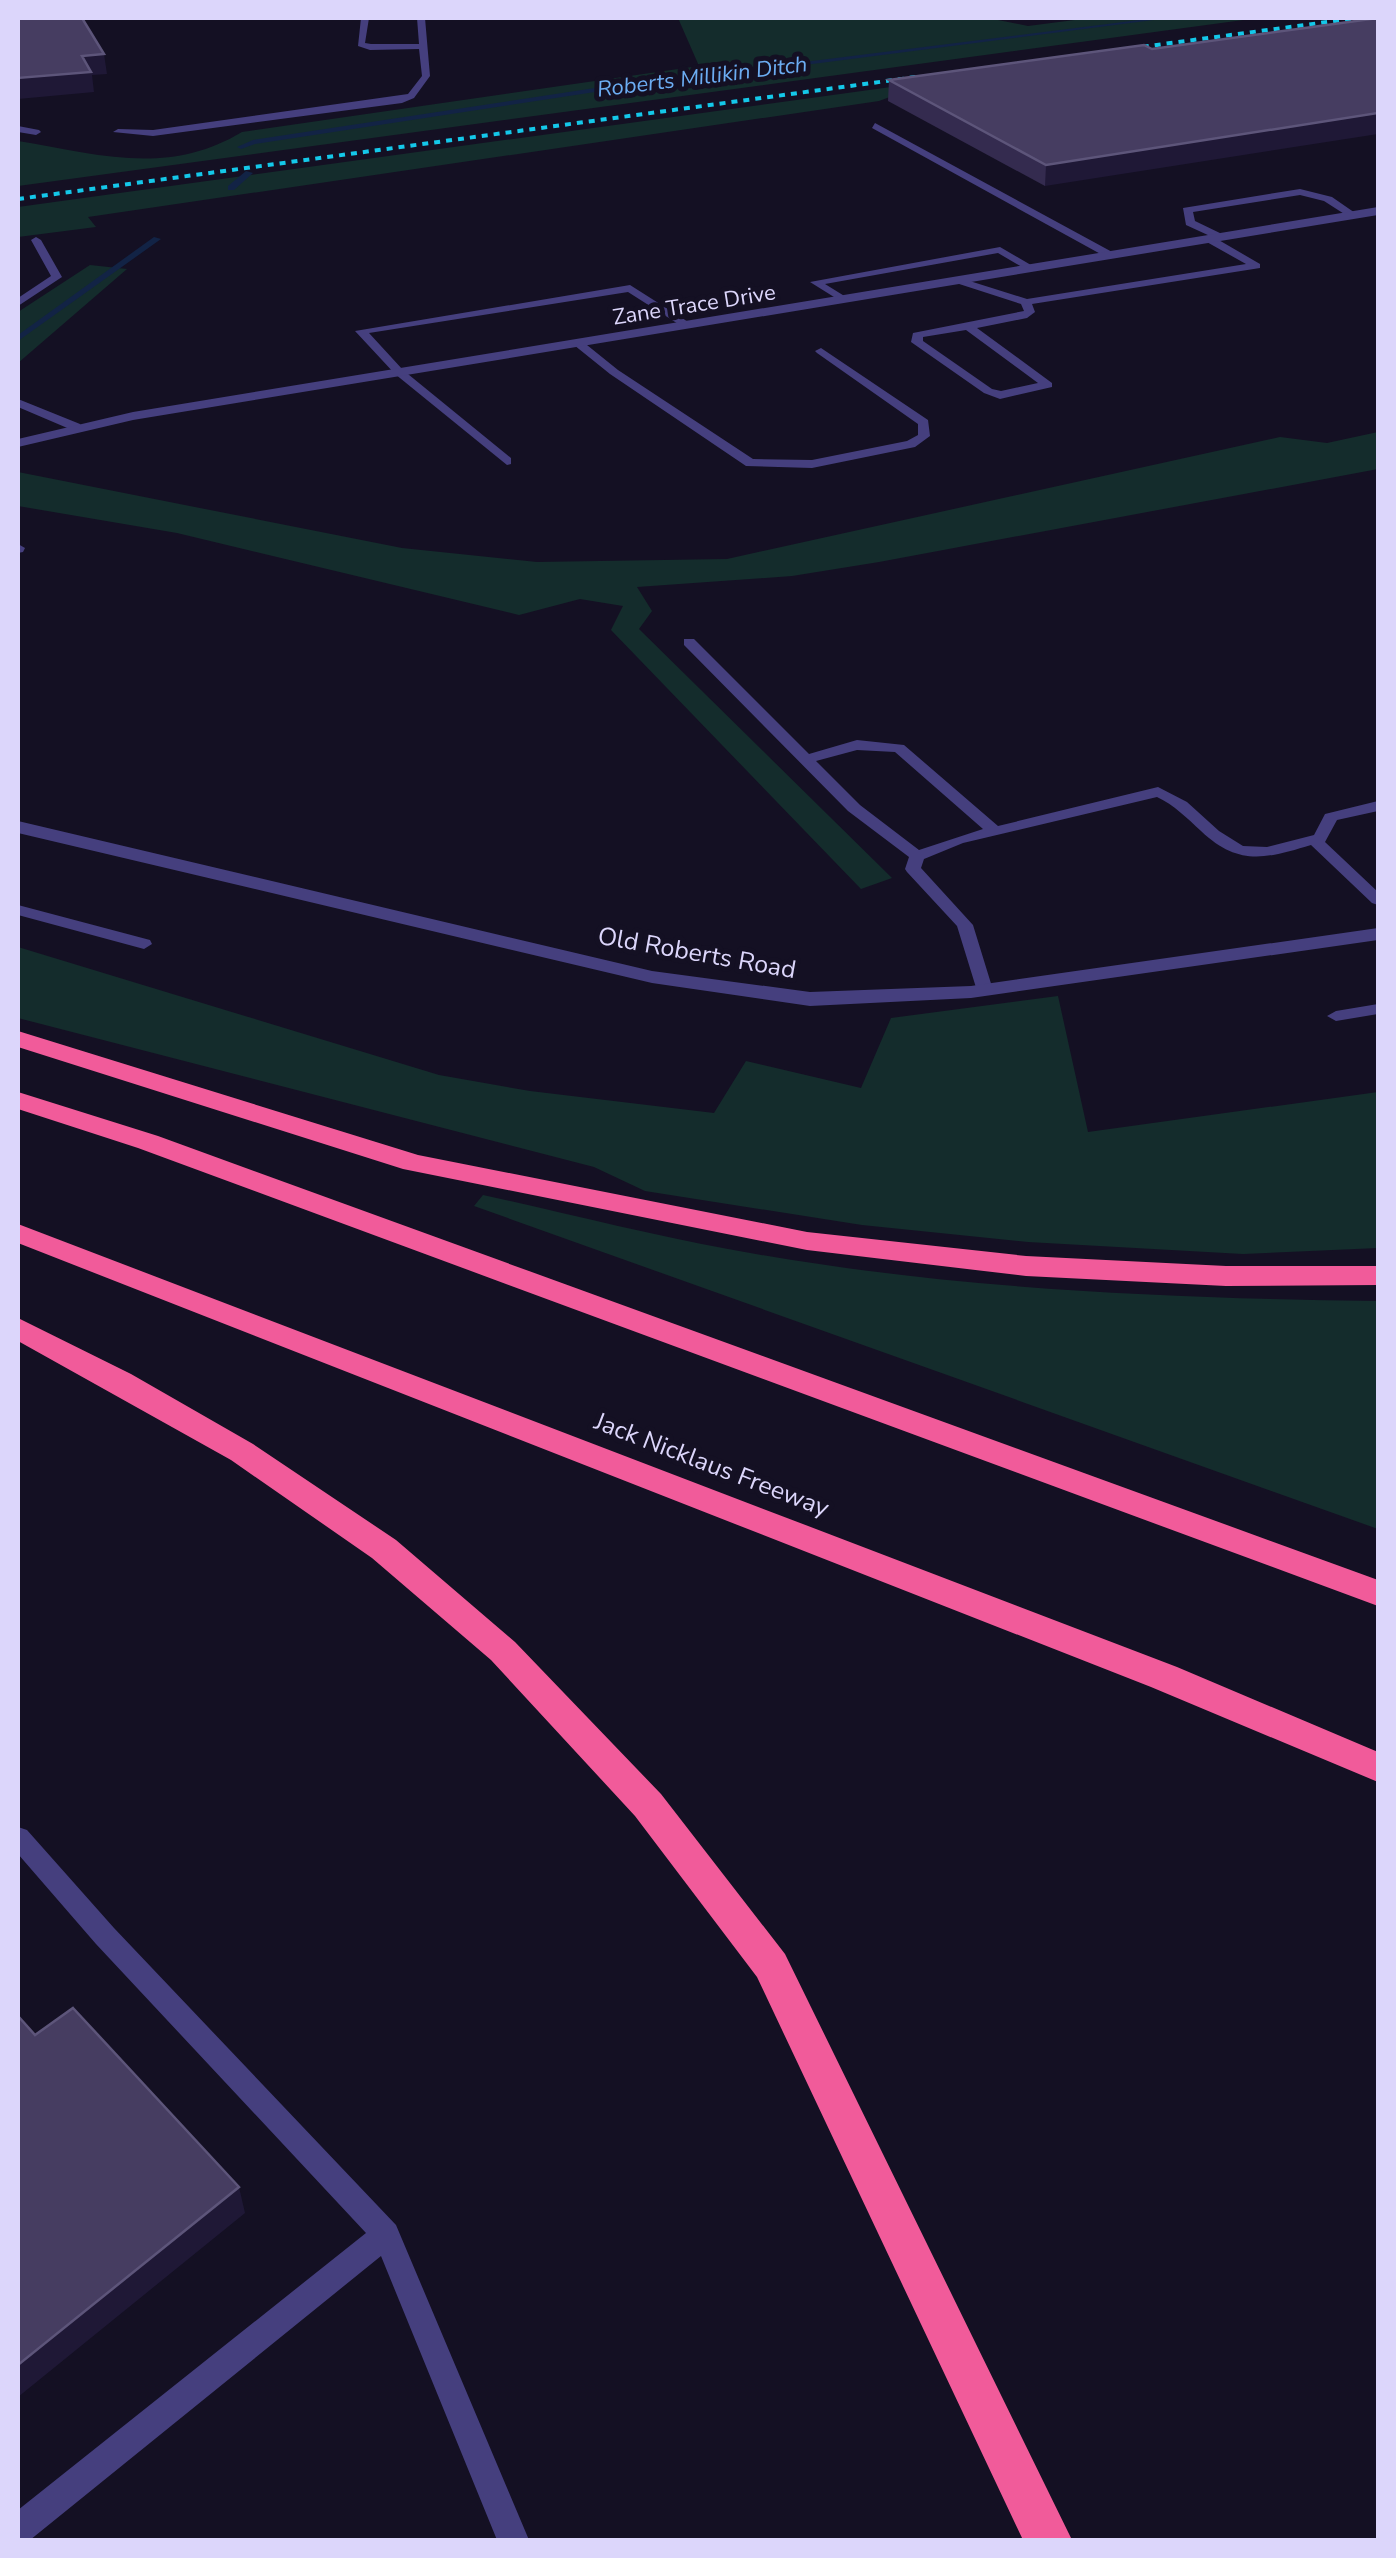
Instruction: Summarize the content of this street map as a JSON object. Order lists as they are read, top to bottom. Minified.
{"streets":{"highway":["Jack Nicklaus Freeway"],"street":["Zane Trace Drive","Old Roberts Road"]},"water":["Roberts Millikin Ditch"]}
